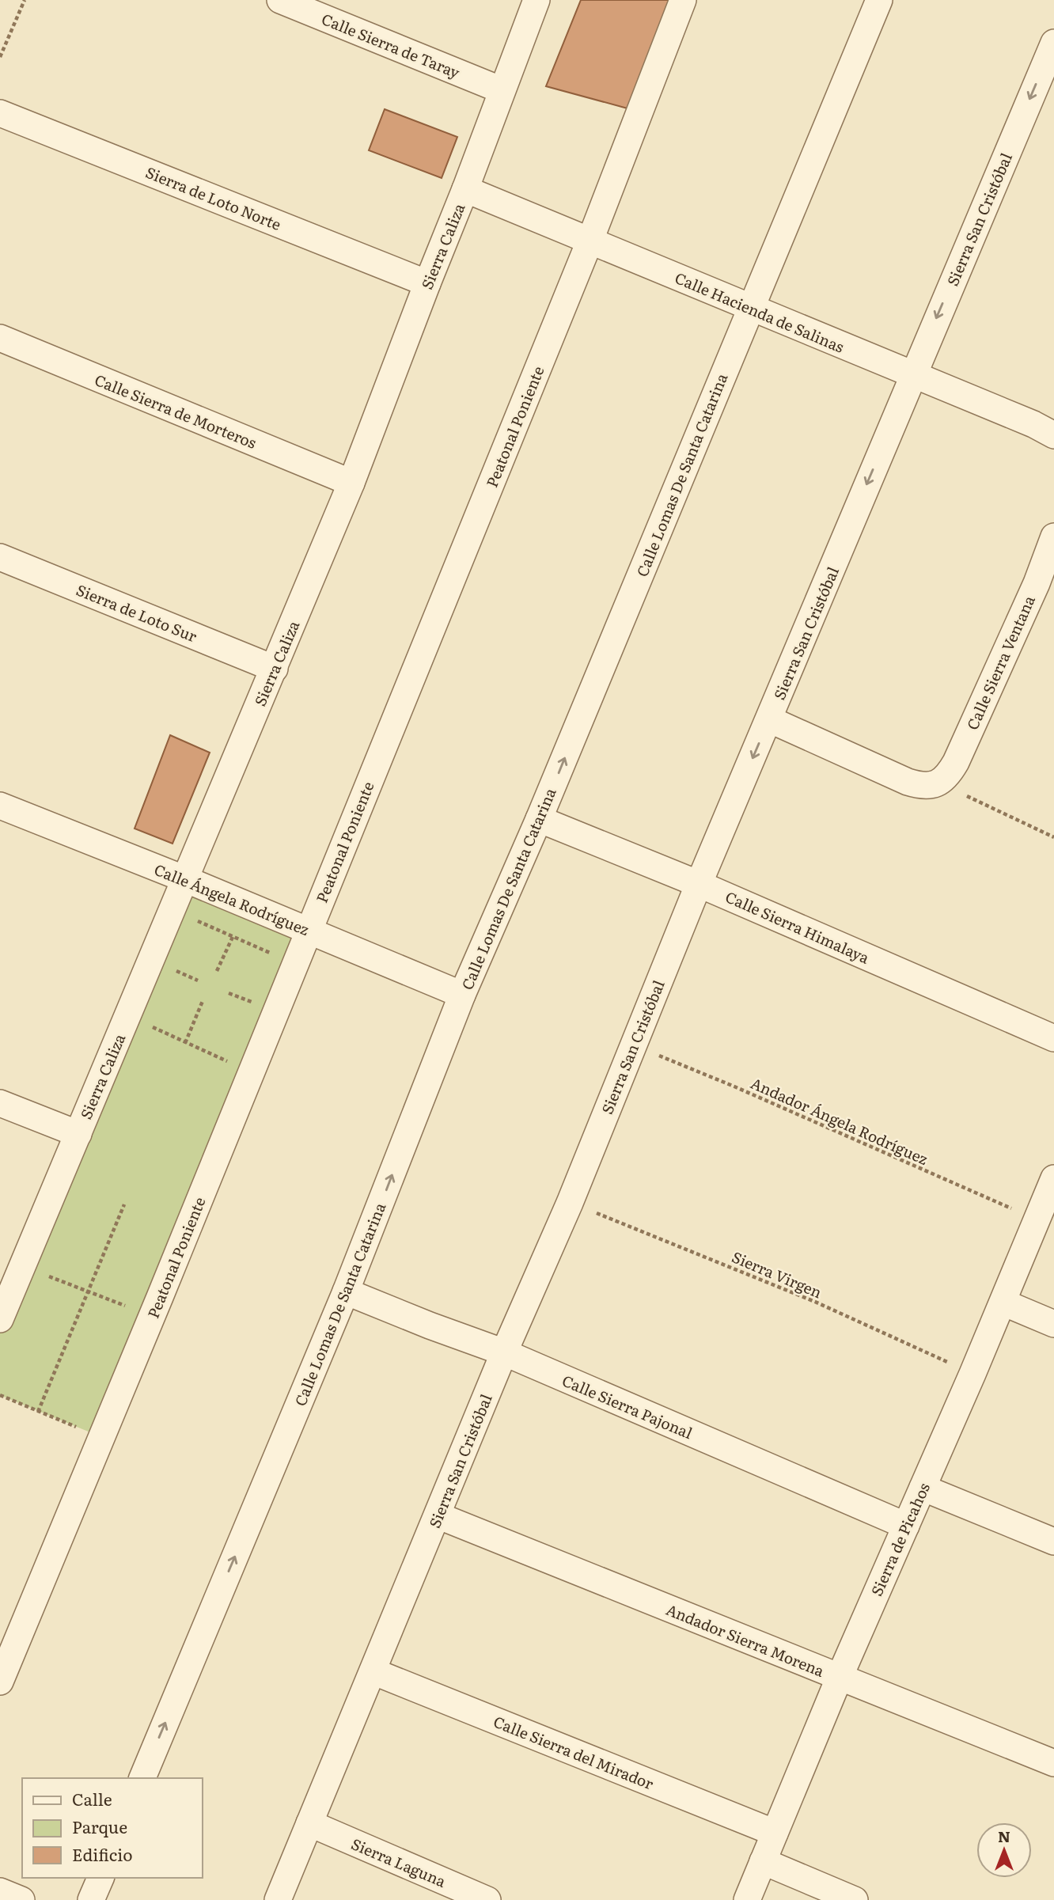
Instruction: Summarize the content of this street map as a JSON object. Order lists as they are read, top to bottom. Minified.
{"streets":{"street":["Calle Sierra de Taray","Sierra de Loto Norte","Sierra San Cristóbal","Sierra Caliza","Calle Hacienda de Salinas","Calle Sierra de Morteros","Peatonal Poniente","Calle Lomas De Santa Catarina","Sierra de Loto Sur","Calle Sierra Ventana","Calle Ángela Rodríguez","Calle Sierra Himalaya","Calle Sierra Pajonal","Sierra de Picahos","Andador Sierra Morena","Calle Sierra del Mirador","Sierra Laguna"],"path":["Andador Ángela Rodríguez","Sierra Virgen"]},"crossings":[["Calle Sierra de Taray","Sierra Caliza"],["Sierra de Loto Norte","Sierra Caliza"],["Sierra San Cristóbal","Calle Hacienda de Salinas"],["Sierra San Cristóbal","Calle Sierra Himalaya"],["Sierra San Cristóbal","Andador Ángela Rodríguez"],["Sierra San Cristóbal","Sierra Virgen"],["Sierra San Cristóbal","Calle Sierra Pajonal"],["Sierra San Cristóbal","Andador Sierra Morena"],["Sierra San Cristóbal","Calle Sierra del Mirador"],["Sierra San Cristóbal","Sierra Laguna"],["Sierra Caliza","Calle Hacienda de Salinas"],["Sierra Caliza","Calle Sierra de Morteros"],["Sierra Caliza","Sierra de Loto Sur"],["Sierra Caliza","Calle Ángela Rodríguez"],["Calle Hacienda de Salinas","Peatonal Poniente"],["Calle Hacienda de Salinas","Calle Lomas De Santa Catarina"],["Peatonal Poniente","Calle Ángela Rodríguez"],["Calle Lomas De Santa Catarina","Calle Ángela Rodríguez"],["Calle Lomas De Santa Catarina","Calle Sierra Himalaya"],["Calle Lomas De Santa Catarina","Calle Sierra Pajonal"],["Andador Ángela Rodríguez","Sierra de Picahos"],["Sierra Virgen","Sierra de Picahos"],["Calle Sierra Pajonal","Sierra de Picahos"],["Sierra de Picahos","Andador Sierra Morena"],["Sierra de Picahos","Calle Sierra del Mirador"]],"one_way":["Sierra San Cristóbal","Calle Lomas De Santa Catarina"],"legend":["Calle","Parque","Edificio"],"north":"top"}
